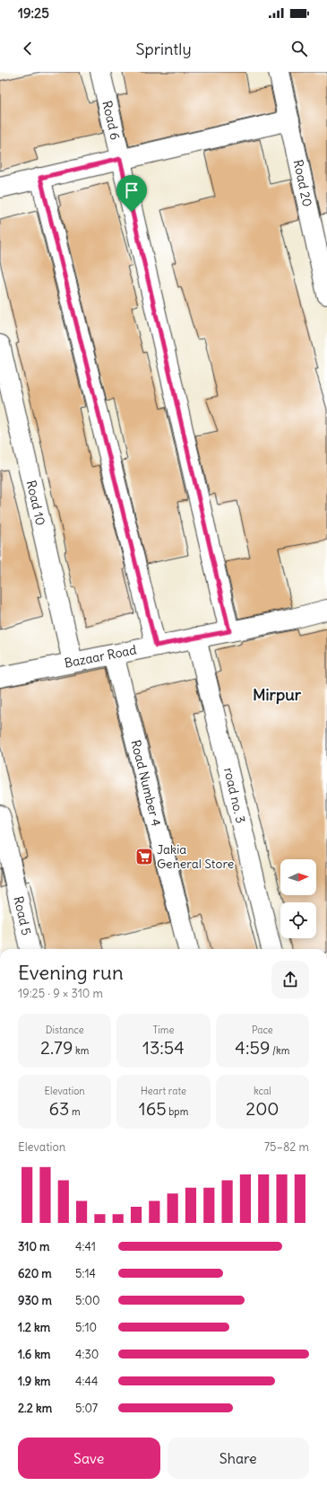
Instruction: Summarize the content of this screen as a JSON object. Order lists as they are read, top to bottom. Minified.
{"streets":{"street":["Road 6","Road 20","Road 10","Bazaar Road","Road Number 4","road no. 3","Road 5"]},"crossings":[["Road 6","Bazaar Road"],["Road 10","Bazaar Road"],["Bazaar Road","Road Number 4"],["Bazaar Road","road no. 3"]],"districts":["Mirpur"],"places":{"supermarket":["Jakia General Store"]},"north":"right","page":{"status":"19:25","header":"Sprintly","heading":["Evening run","19:25 · 9 × 310 m"],"stats":[["Distance","2.79 km"],["Time","13:54"],["Pace","4:59 /km"],["Elevation","63 m"],["Heart rate","165 bpm"],["kcal","200"]],"chart":["Elevation","75–82 m"],"list":[{"name":"310 m","note":"4:41"},{"name":"620 m","note":"5:14"},{"name":"930 m","note":"5:00"},{"name":"1.2 km","note":"5:10"},{"name":"1.6 km","note":"4:30"},{"name":"1.9 km","note":"4:44"},{"name":"2.2 km","note":"5:07"}],"buttons":["Save","Share"]}}
